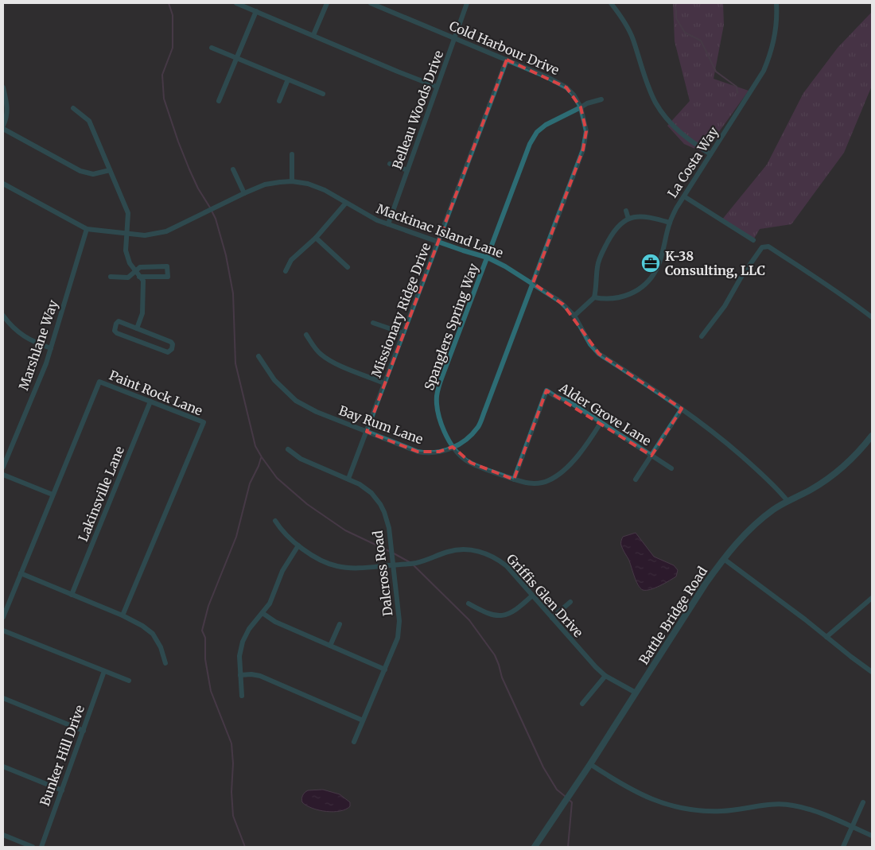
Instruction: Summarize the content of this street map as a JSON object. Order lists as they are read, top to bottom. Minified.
{"streets":{"street":["Cold Harbour Drive","Belleau Woods Drive","La Costa Way","Mackinac Island Lane","Missionary Ridge Drive","Spanglers Spring Way","Marshlane Way","Paint Rock Lane","Alder Grove Lane","Bay Rum Lane","Lakinsville Lane","Dalcross Road","Griffis Glen Drive","Battle Bridge Road","Bunker Hill Drive"]},"crossings":[["Cold Harbour Drive","Belleau Woods Drive"],["Cold Harbour Drive","Mackinac Island Lane"],["Cold Harbour Drive","Missionary Ridge Drive"],["Cold Harbour Drive","Spanglers Spring Way"],["Cold Harbour Drive","Bay Rum Lane"],["Belleau Woods Drive","Mackinac Island Lane"],["Mackinac Island Lane","Missionary Ridge Drive"],["Mackinac Island Lane","Spanglers Spring Way"],["Mackinac Island Lane","Marshlane Way"],["Mackinac Island Lane","Bay Rum Lane"],["Mackinac Island Lane","Battle Bridge Road"],["Missionary Ridge Drive","Bay Rum Lane"],["Missionary Ridge Drive","Dalcross Road"],["Spanglers Spring Way","Alder Grove Lane"],["Spanglers Spring Way","Bay Rum Lane"],["Paint Rock Lane","Lakinsville Lane"],["Dalcross Road","Griffis Glen Drive"],["Griffis Glen Drive","Battle Bridge Road"]],"places":{"office":["K-38 Consulting, LLC"]}}
